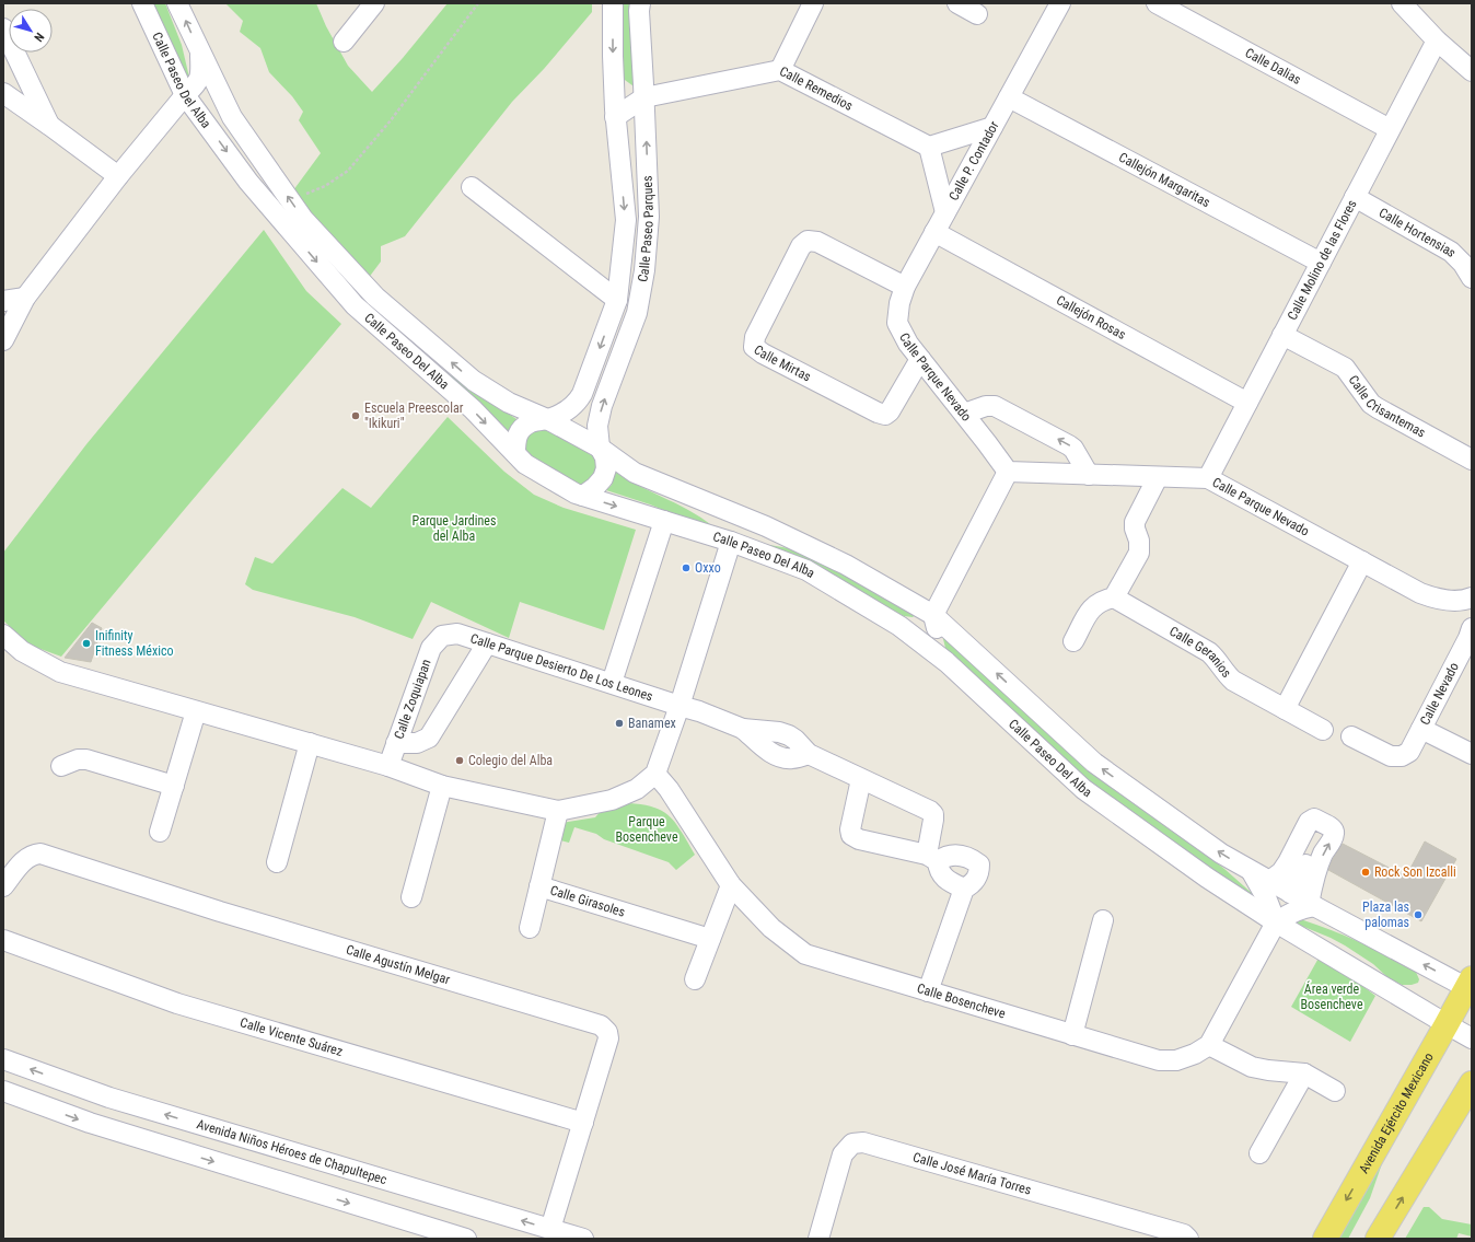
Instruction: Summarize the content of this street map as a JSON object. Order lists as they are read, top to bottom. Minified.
{"streets":{"main road":["Avenida Ejército Mexicano"],"street":["Calle Dalias","Calle Paseo Del Alba","Calle Remedios","Calle P. Contador","Callejón Margaritas","Calle Paseo Parques","Calle Hortensias","Calle Molino de las Flores","Callejón Rosas","Calle Mirtas","Calle Parque Nevado","Calle Crisantemas","Calle Geranios","Calle Parque Desierto De Los Leones","Calle Nevado","Calle Zoquiapan","Calle Girasoles","Calle Agustín Melgar","Calle Bosencheve","Calle Vicente Suárez","Avenida Niños Héroes de Chapultepec","Calle José María Torres"]},"crossings":[["Calle Dalias","Calle Molino de las Flores"],["Calle Paseo Del Alba","Calle Paseo Parques"],["Calle Paseo Del Alba","Calle Bosencheve"],["Calle Paseo Del Alba","Avenida Ejército Mexicano"],["Calle Remedios","Calle Paseo Parques"],["Calle P. Contador","Callejón Margaritas"],["Calle P. Contador","Callejón Rosas"],["Calle P. Contador","Calle Mirtas"],["Calle P. Contador","Calle Parque Nevado"],["Callejón Margaritas","Calle Molino de las Flores"],["Calle Hortensias","Calle Molino de las Flores"],["Calle Molino de las Flores","Callejón Rosas"],["Calle Molino de las Flores","Calle Parque Nevado"],["Calle Molino de las Flores","Calle Crisantemas"],["Calle Mirtas","Calle Parque Nevado"],["Calle Parque Desierto De Los Leones","Calle Zoquiapan"],["Calle Agustín Melgar","Calle Vicente Suárez"],["Calle Agustín Melgar","Avenida Niños Héroes de Chapultepec"]],"parks":["Parque Jardines del Alba","Parque Bosencheve","Área verde Bosencheve"],"places":["Escuela Preescolar \"Ikikuri\"","Oxxo","Inifinity Fitness México","Banamex","Colegio del Alba","Rock Son Izcalli","Plaza las palomas"],"north":"bottom right"}
